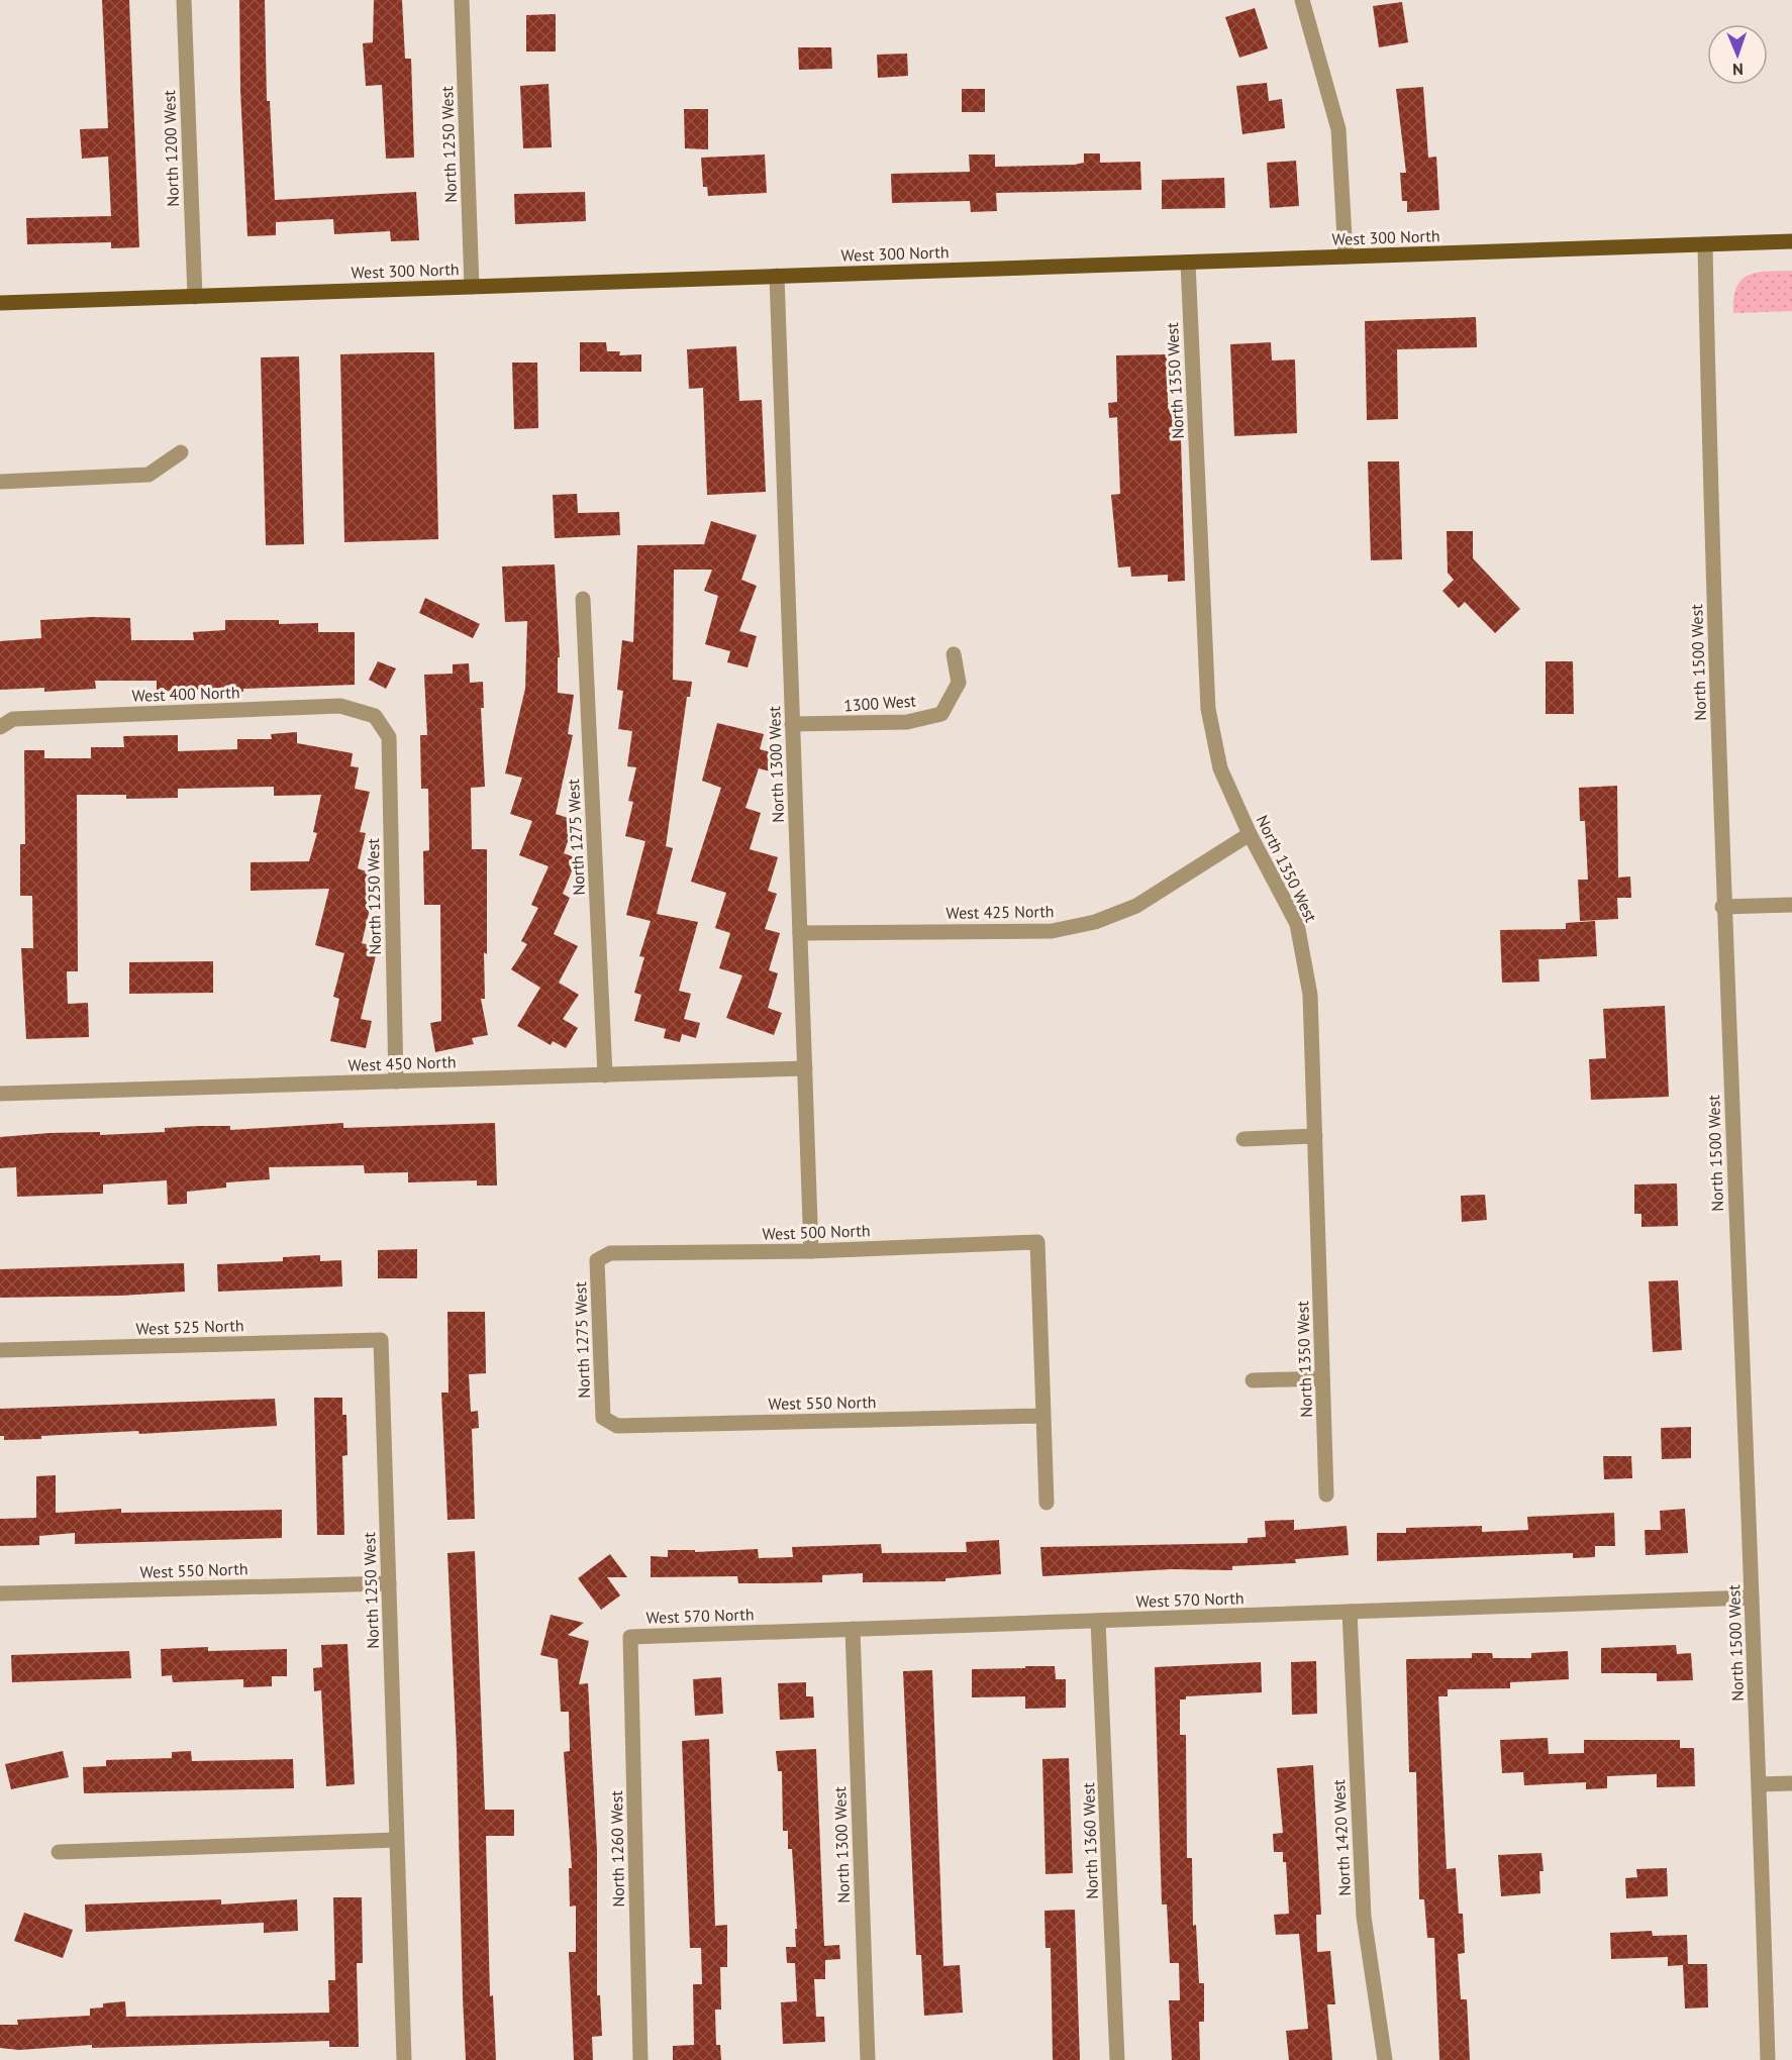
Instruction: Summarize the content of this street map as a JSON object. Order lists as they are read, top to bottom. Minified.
{"streets":{"main road":["West 300 North"],"street":["North 1250 West","North 1200 West","North 1350 West","North 1500 West","West 400 North","1300 West","North 1300 West","North 1275 West","West 425 North","West 450 North","West 500 North","West 525 North","West 550 North","West 570 North","North 1420 West","North 1360 West","North 1260 West"]},"crossings":[["North 1250 West","West 300 North"],["North 1250 West","West 400 North"],["North 1250 West","West 450 North"],["North 1250 West","West 525 North"],["North 1250 West","West 550 North"],["North 1200 West","West 300 North"],["West 300 North","North 1350 West"],["West 300 North","North 1500 West"],["West 300 North","North 1300 West"],["North 1350 West","West 425 North"],["North 1500 West","West 570 North"],["1300 West","North 1300 West"],["North 1300 West","West 425 North"],["North 1300 West","West 450 North"],["North 1300 West","West 500 North"],["North 1300 West","West 570 North"],["North 1275 West","West 450 North"],["North 1275 West","West 500 North"],["North 1275 West","West 550 North"],["West 500 North","West 550 North"],["West 570 North","North 1420 West"],["West 570 North","North 1360 West"],["West 570 North","North 1260 West"]],"north":"bottom"}
